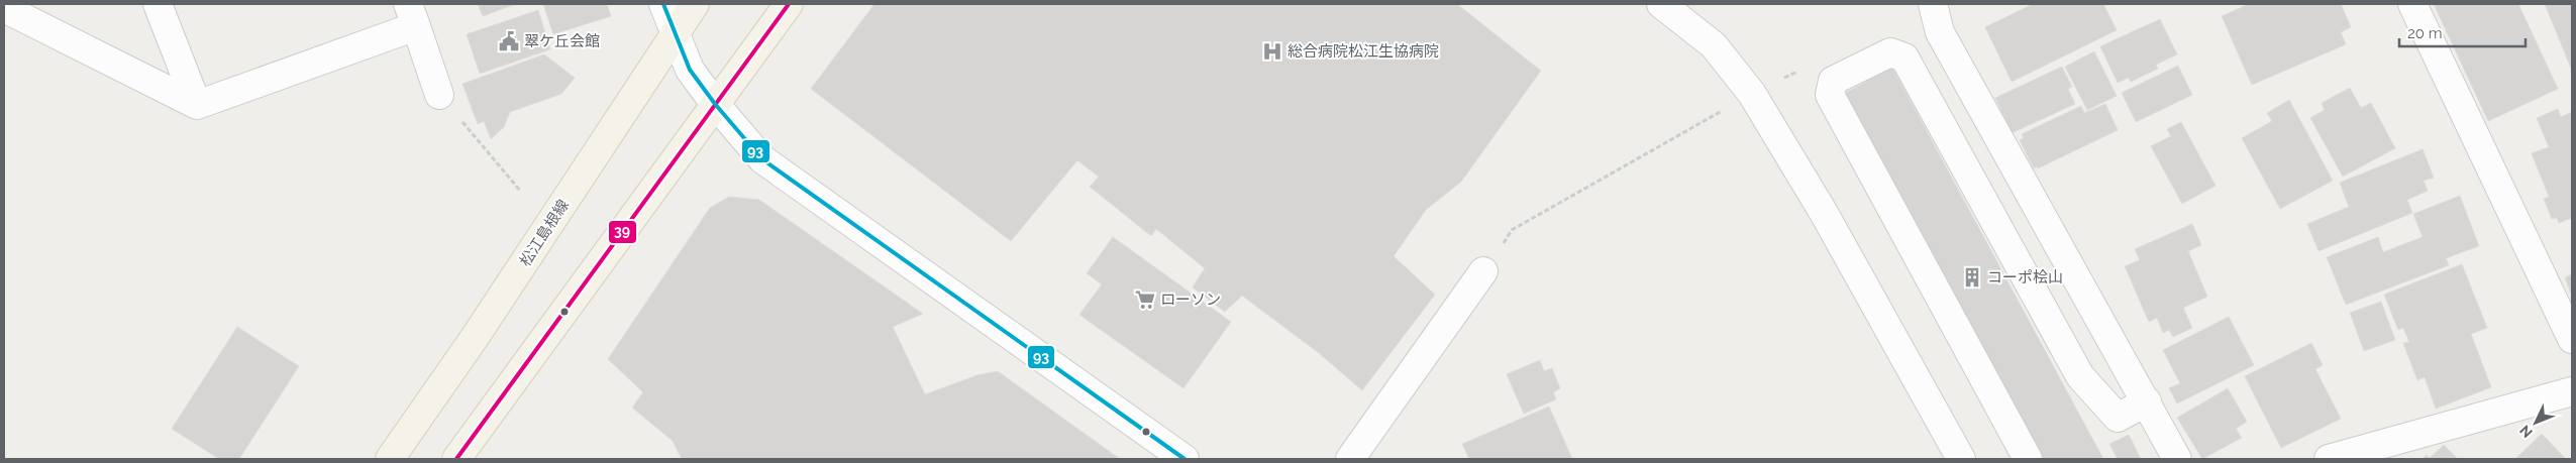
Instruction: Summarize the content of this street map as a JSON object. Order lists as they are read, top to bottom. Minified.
{"streets":{"main road":["松江島根線"]},"places":{"public building":["翠ケ丘会館"],"hospital":["総合病院松江生協病院"],"building":["コーポ桧山"],"supermarket":["ローソン"]},"lines":["transit line 39","transit line 93"],"scale_bar":"20 m","north":"bottom left"}
